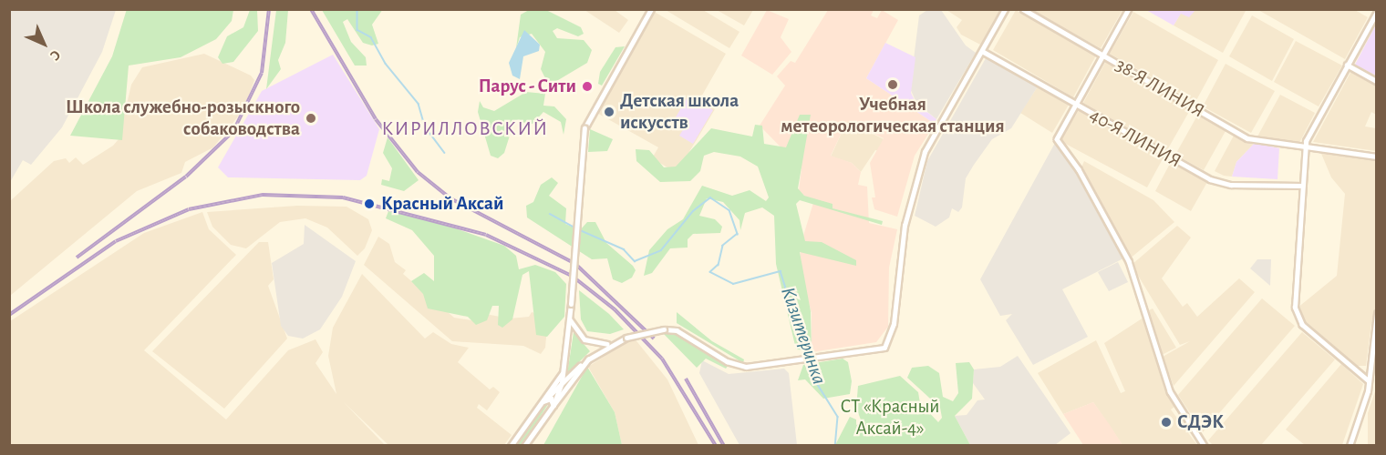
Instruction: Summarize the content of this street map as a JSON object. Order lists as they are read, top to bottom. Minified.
{"streets":{"street":["38-Я ЛИНИЯ","40-Я ЛИНИЯ"]},"districts":["КИРИЛЛОВСКИЙ"],"water":["Кизитеринка"],"parks":["СТ «Красный Аксай-4»"],"places":["Учебная метеорологическая станция","Парус - Сити","Детская школа искусств","Школа служебно-розыскного собаководства","Красный Аксай","СДЭК"],"north":"bottom right"}
